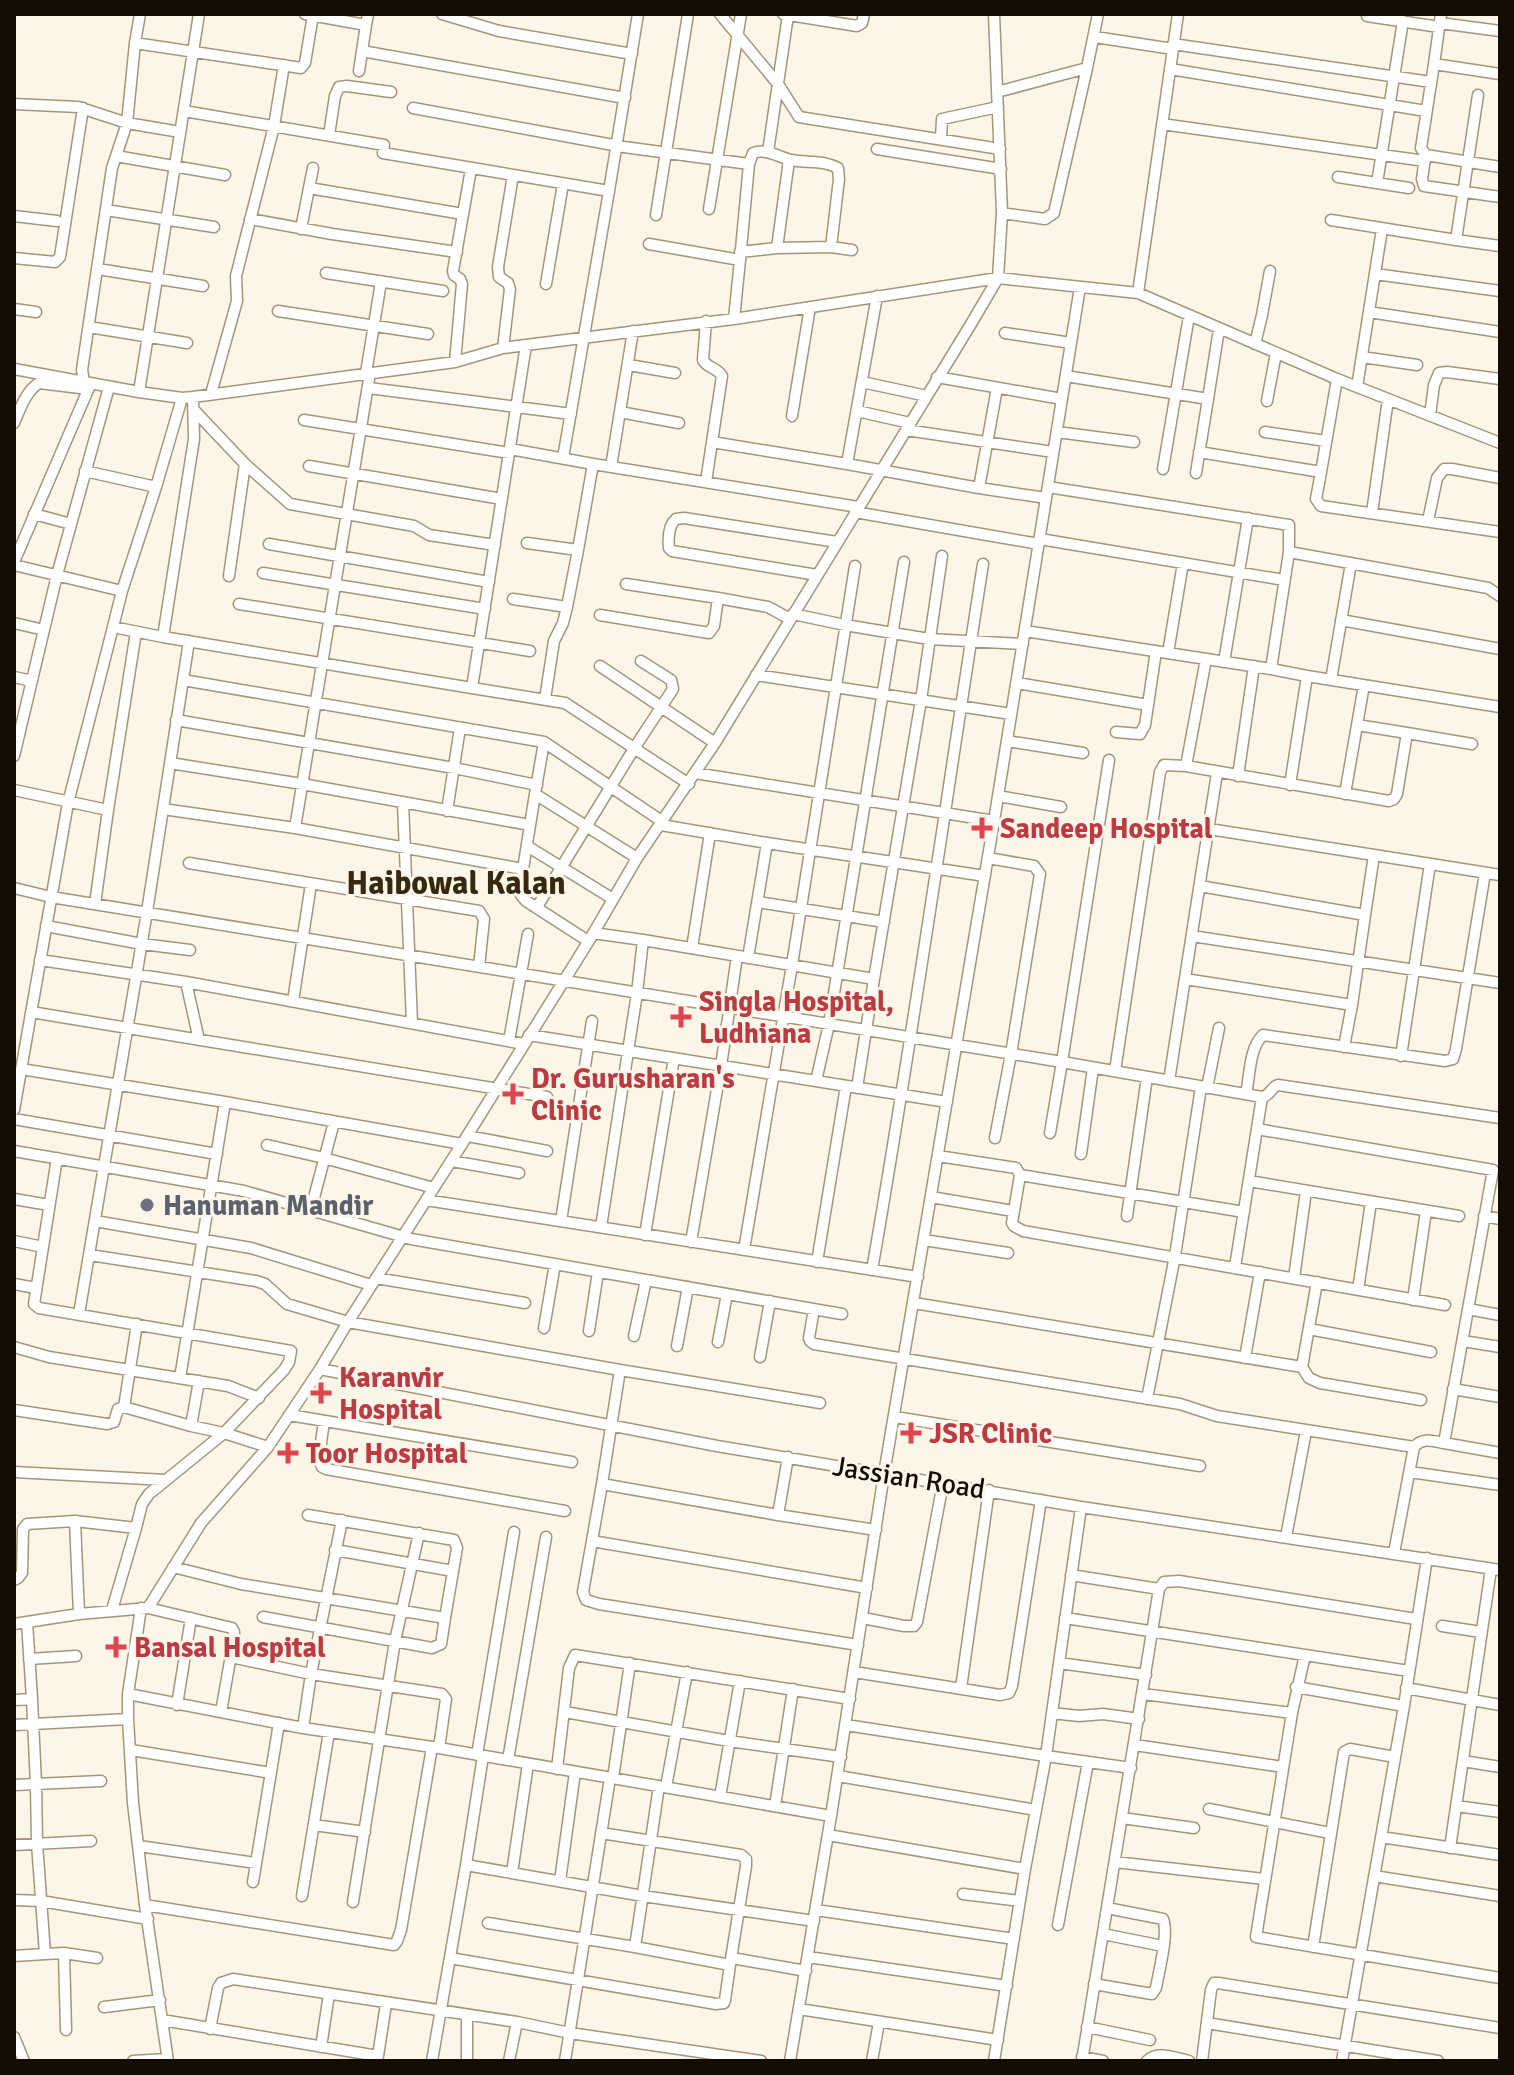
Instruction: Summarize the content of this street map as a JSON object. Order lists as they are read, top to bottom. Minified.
{"streets":{"street":["Jassian Road"]},"districts":["Haibowal Kalan"],"places":{"health":["Sandeep Hospital","Singla Hospital, Ludhiana","Dr. Gurusharan's Clinic","Karanvir Hospital","JSR Clinic","Toor Hospital","Bansal Hospital"],"other":["Hanuman Mandir"]}}
